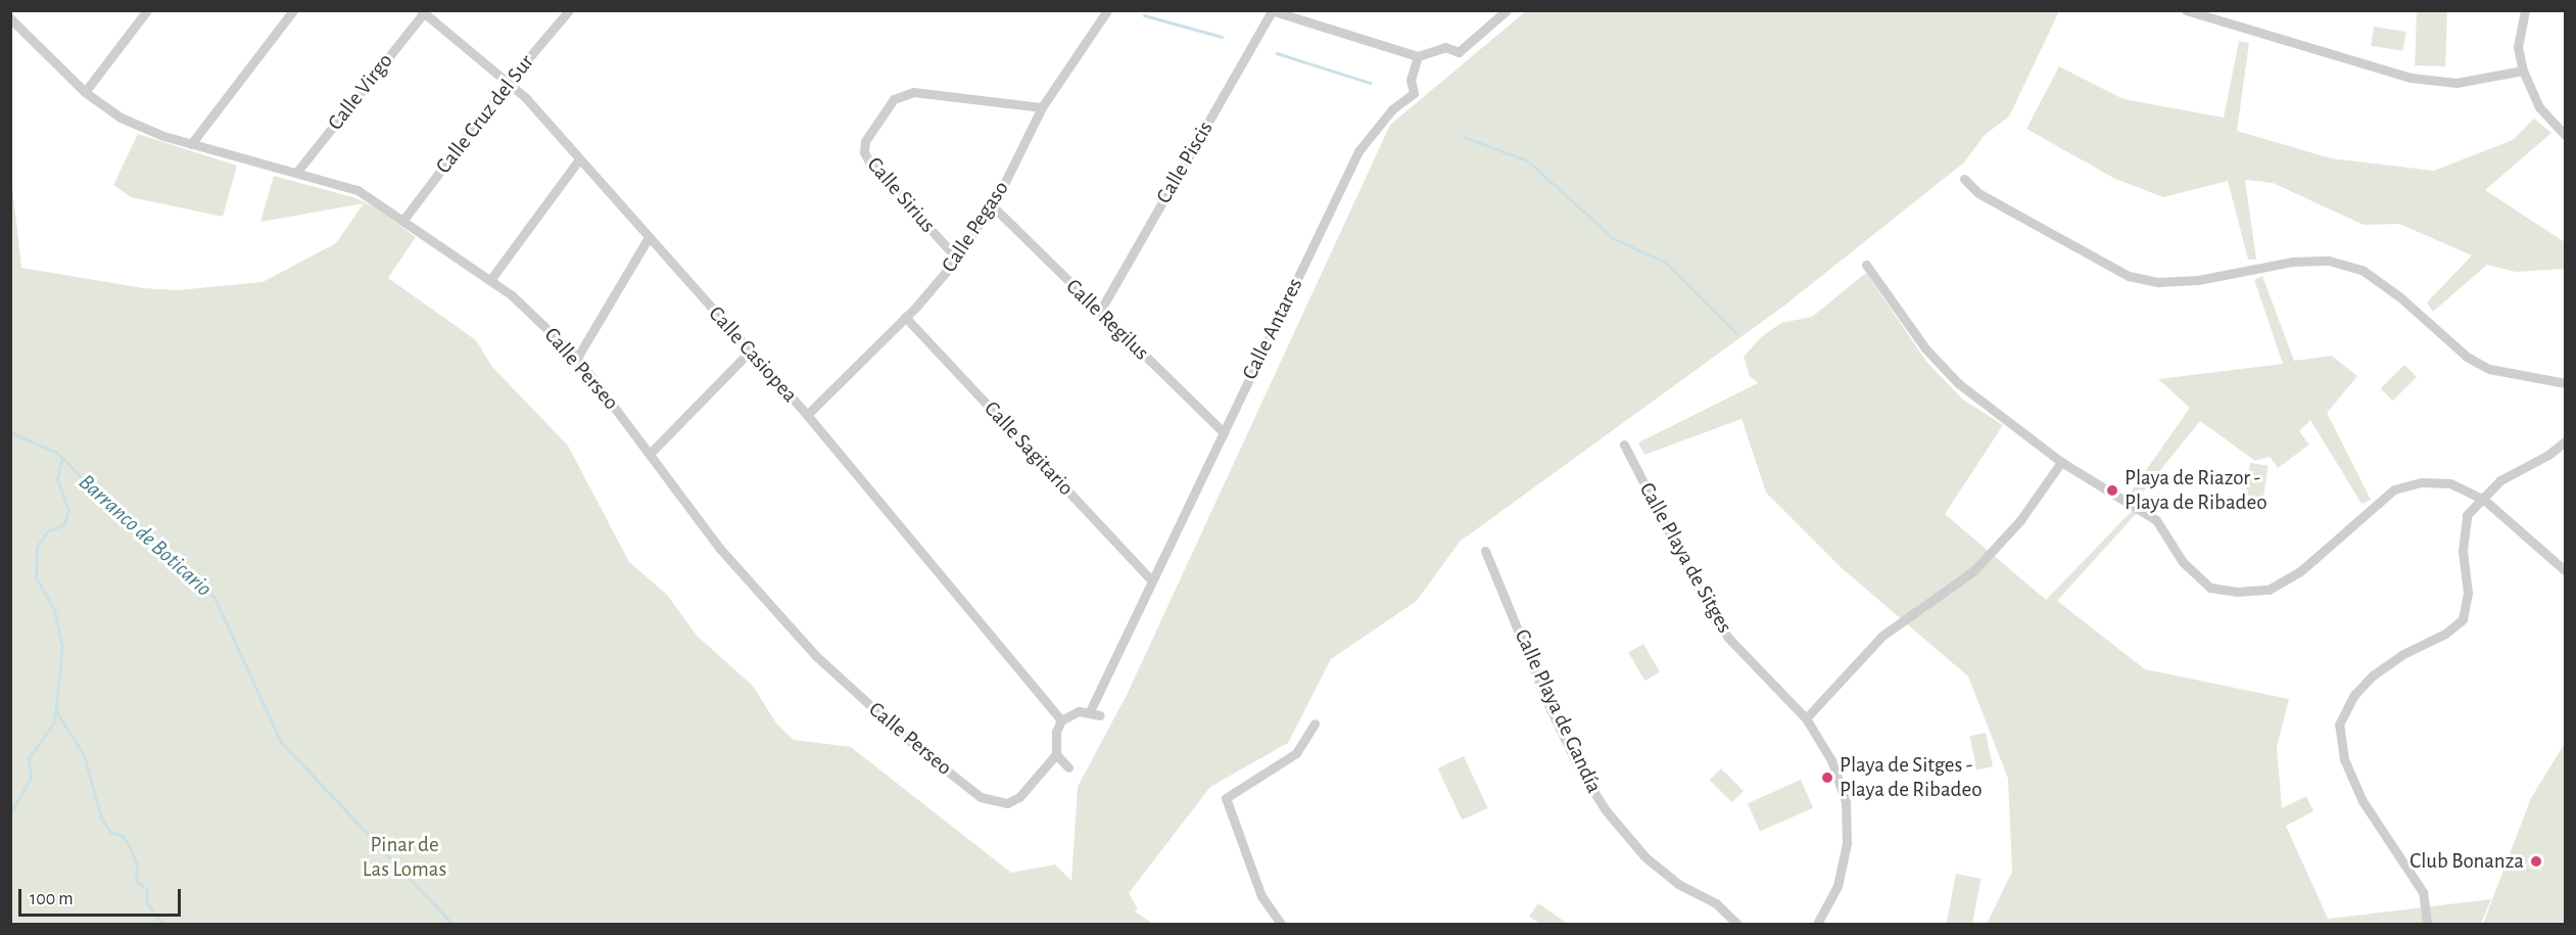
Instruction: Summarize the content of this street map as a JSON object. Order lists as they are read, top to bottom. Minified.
{"streets":{"street":["Calle Virgo","Calle Cruz del Sur","Calle Piscis","Calle Sirius","Calle Pegaso","Calle Regilus","Calle Antares","Calle Casiopea","Calle Perseo","Calle Sagitario","Calle Playa de Sitges","Calle Playa de Gandía"]},"crossings":[["Calle Virgo","Calle Casiopea"],["Calle Virgo","Calle Perseo"],["Calle Cruz del Sur","Calle Casiopea"],["Calle Cruz del Sur","Calle Perseo"],["Calle Piscis","Calle Regilus"],["Calle Sirius","Calle Pegaso"],["Calle Pegaso","Calle Regilus"],["Calle Pegaso","Calle Casiopea"],["Calle Pegaso","Calle Sagitario"],["Calle Regilus","Calle Antares"],["Calle Antares","Calle Sagitario"]],"water":["Barranco de Boticario"],"parks":["Pinar de Las Lomas"],"places":["Playa de Riazor - Playa de Ribadeo","Playa de Sitges - Playa de Ribadeo","Club Bonanza"],"scale_bar":"100 m"}
